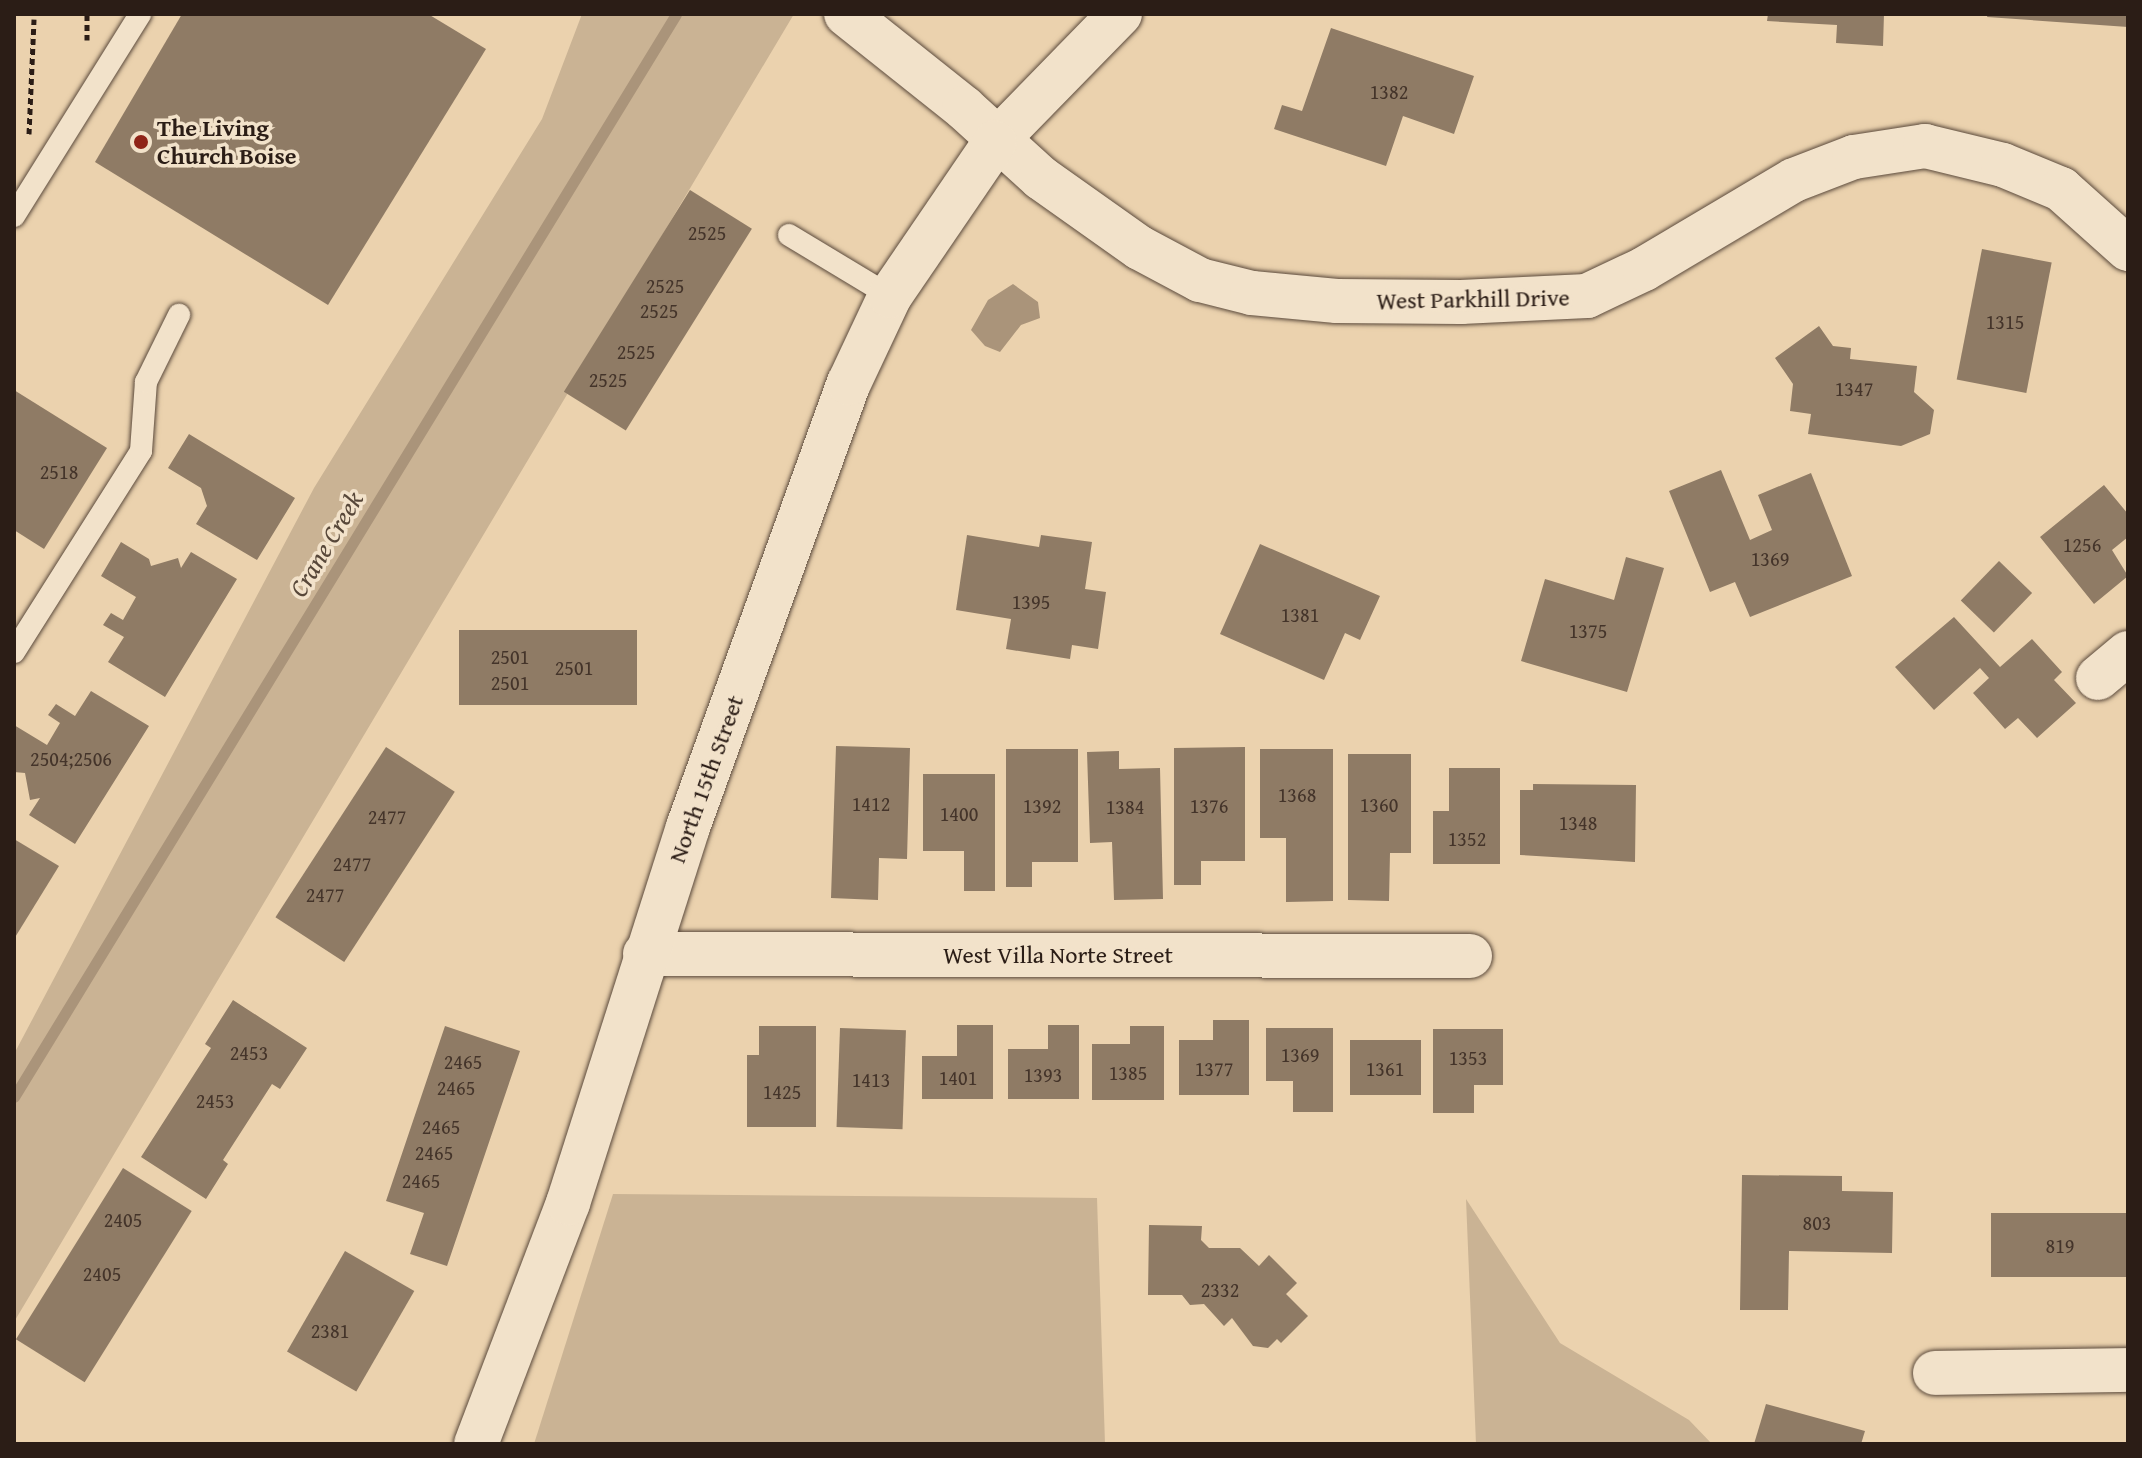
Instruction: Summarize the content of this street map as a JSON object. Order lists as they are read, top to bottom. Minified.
{"streets":{"street":["West Parkhill Drive","North 15th Street","West Villa Norte Street"]},"crossings":[["West Parkhill Drive","North 15th Street"],["North 15th Street","West Villa Norte Street"]],"water":["Crane Creek"],"places":["The Living Church Boise"],"house_numbers":["1382","2525","2525","2525","1315","2525","2525","1347","2518","1256","1369","1395","1381","1375","2501","2501","2501","2504;2506","1368","1412","1360","1392","1376","1384","1400","2477","1348","1352","2477","2477","2453","1369","1353","2465","1377","1361","1385","1393","1401","1413","2465","1425","2453","2465","2465","2465","2405","803","819","2405","2332","2381"]}
